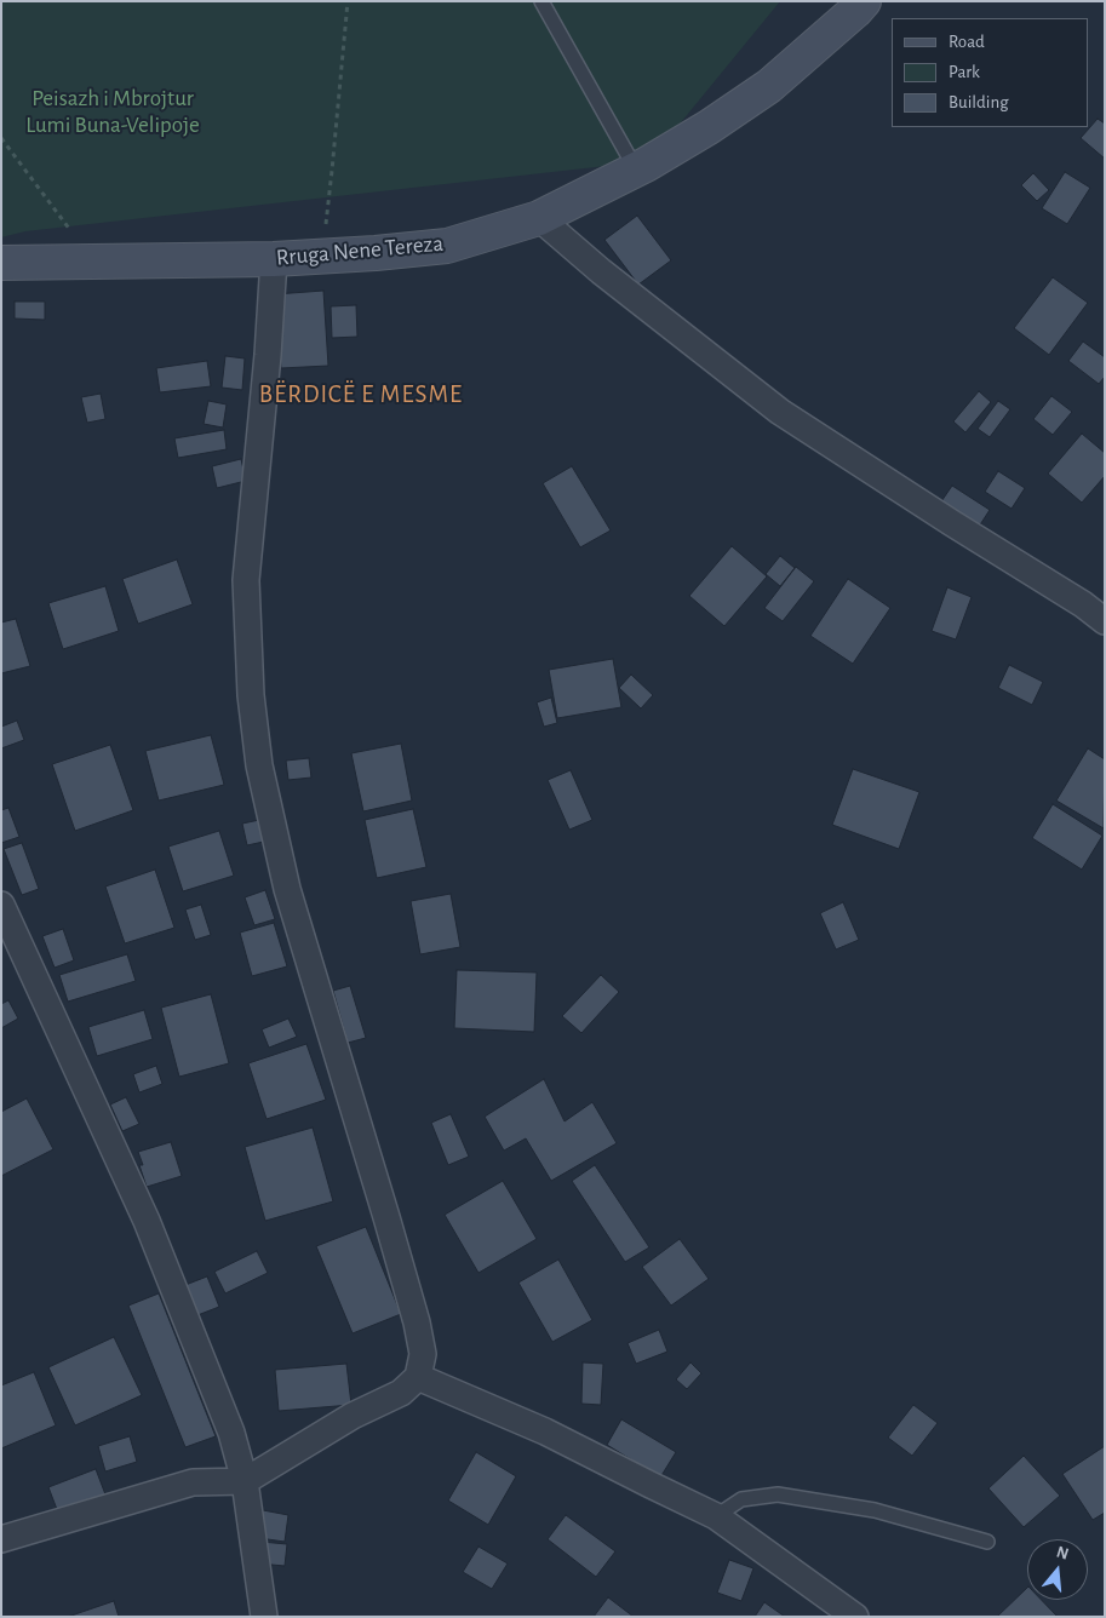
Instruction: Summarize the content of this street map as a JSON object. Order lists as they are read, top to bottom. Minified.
{"streets":{"street":["Rruga Nene Tereza"]},"districts":["BËRDICË E MESME"],"parks":["Peisazh i Mbrojtur Lumi Buna-Velipoje"],"legend":["Road","Park","Building"],"north":"top"}
